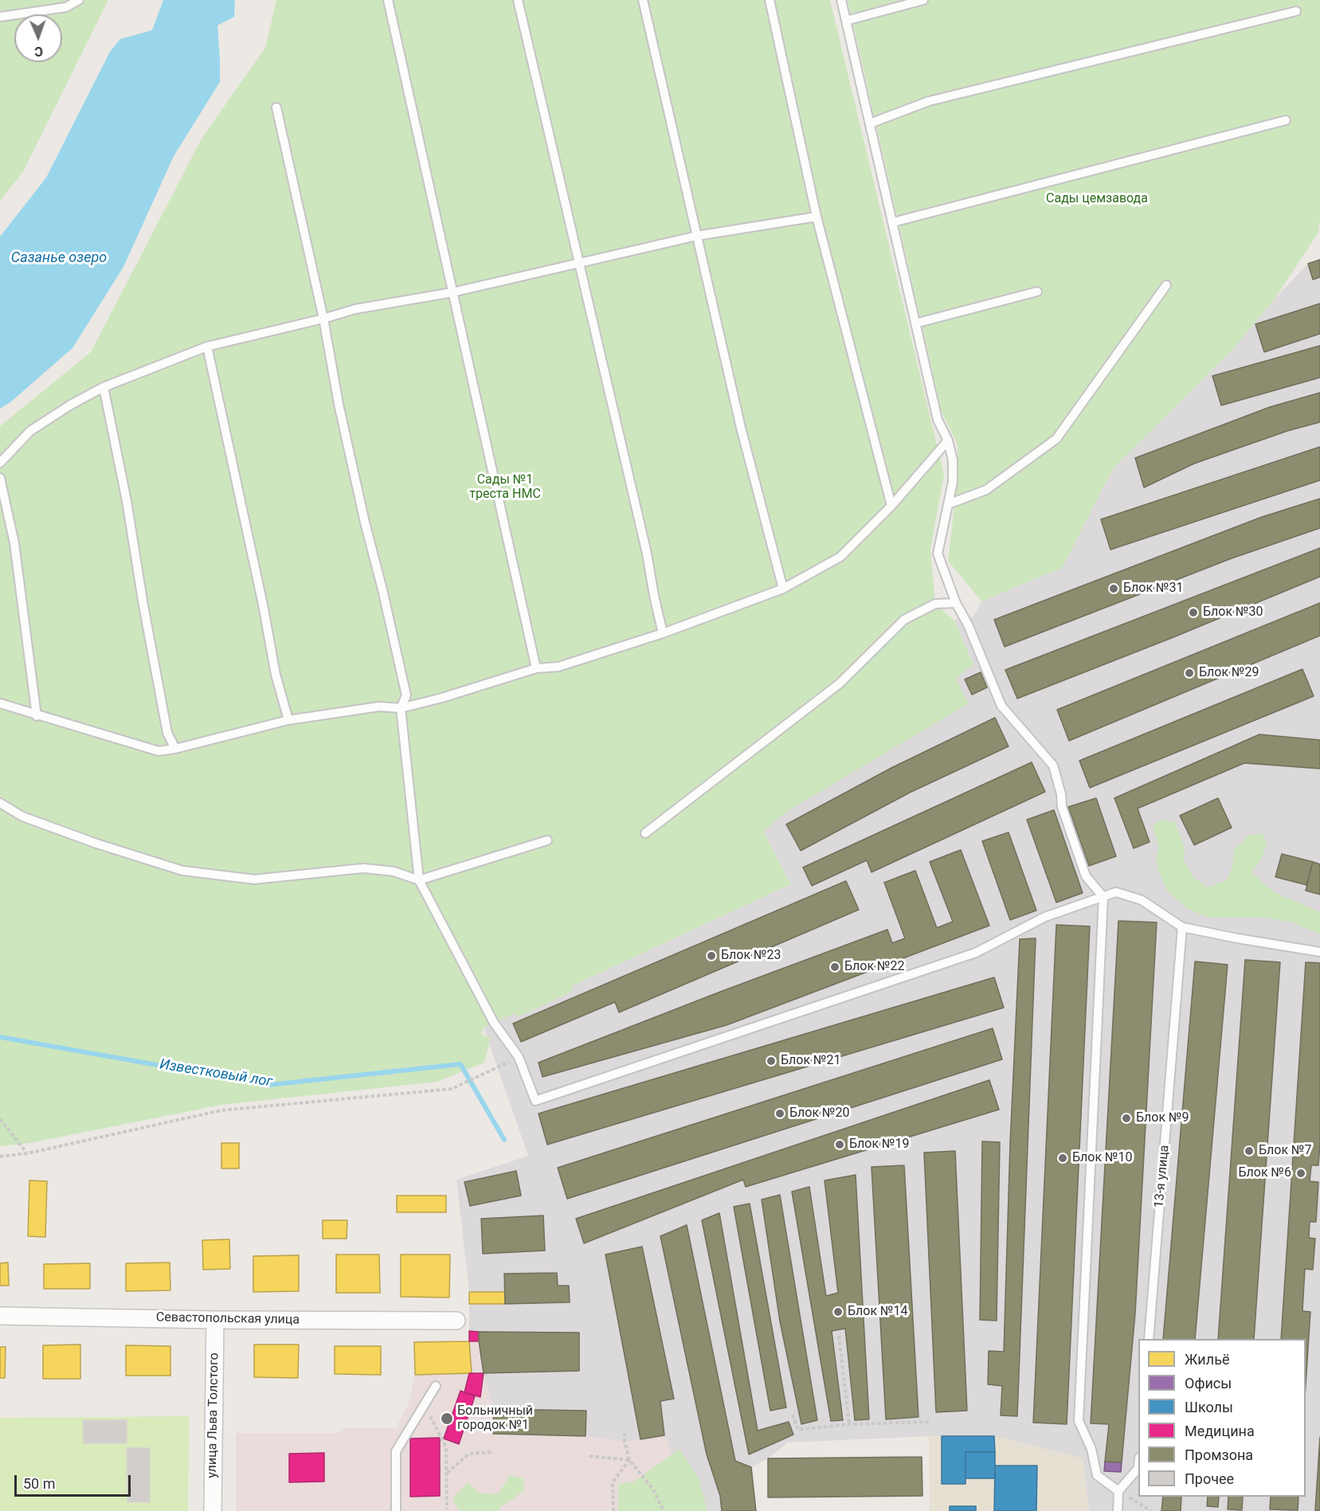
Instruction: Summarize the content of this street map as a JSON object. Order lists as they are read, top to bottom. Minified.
{"streets":{"street":["Севастопольская улица","улица Льва Толстого"],"lane":["13-я улица"]},"crossings":[["Севастопольская улица","улица Льва Толстого"]],"water":["Сазанье озеро","Известковый лог"],"parks":["Сады цемзавода","Сады №1 треста НМС"],"places":["Блок №31","Блок №30","Блок №29","Блок №23","Блок №22","Блок №21","Блок №20","Блок №9","Блок №19","Блок №7","Блок №10","Блок №6","Блок №14","Больничный городок №1"],"legend":["Жильё","Офисы","Школы","Медицина","Промзона","Прочее"],"scale_bar":"50 m","north":"bottom"}
